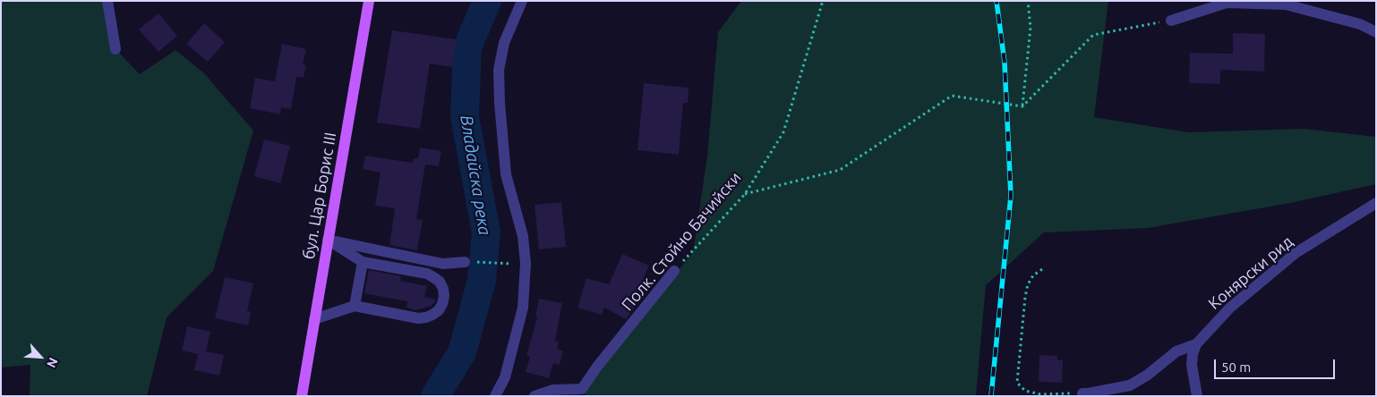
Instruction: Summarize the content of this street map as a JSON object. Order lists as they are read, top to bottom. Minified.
{"streets":{"main road":["бул. Цар Борис III"],"street":["Полк. Стойно Бачийски","Конярски рид"]},"water":["Владайска река"],"scale_bar":"50 m","north":"bottom right"}
